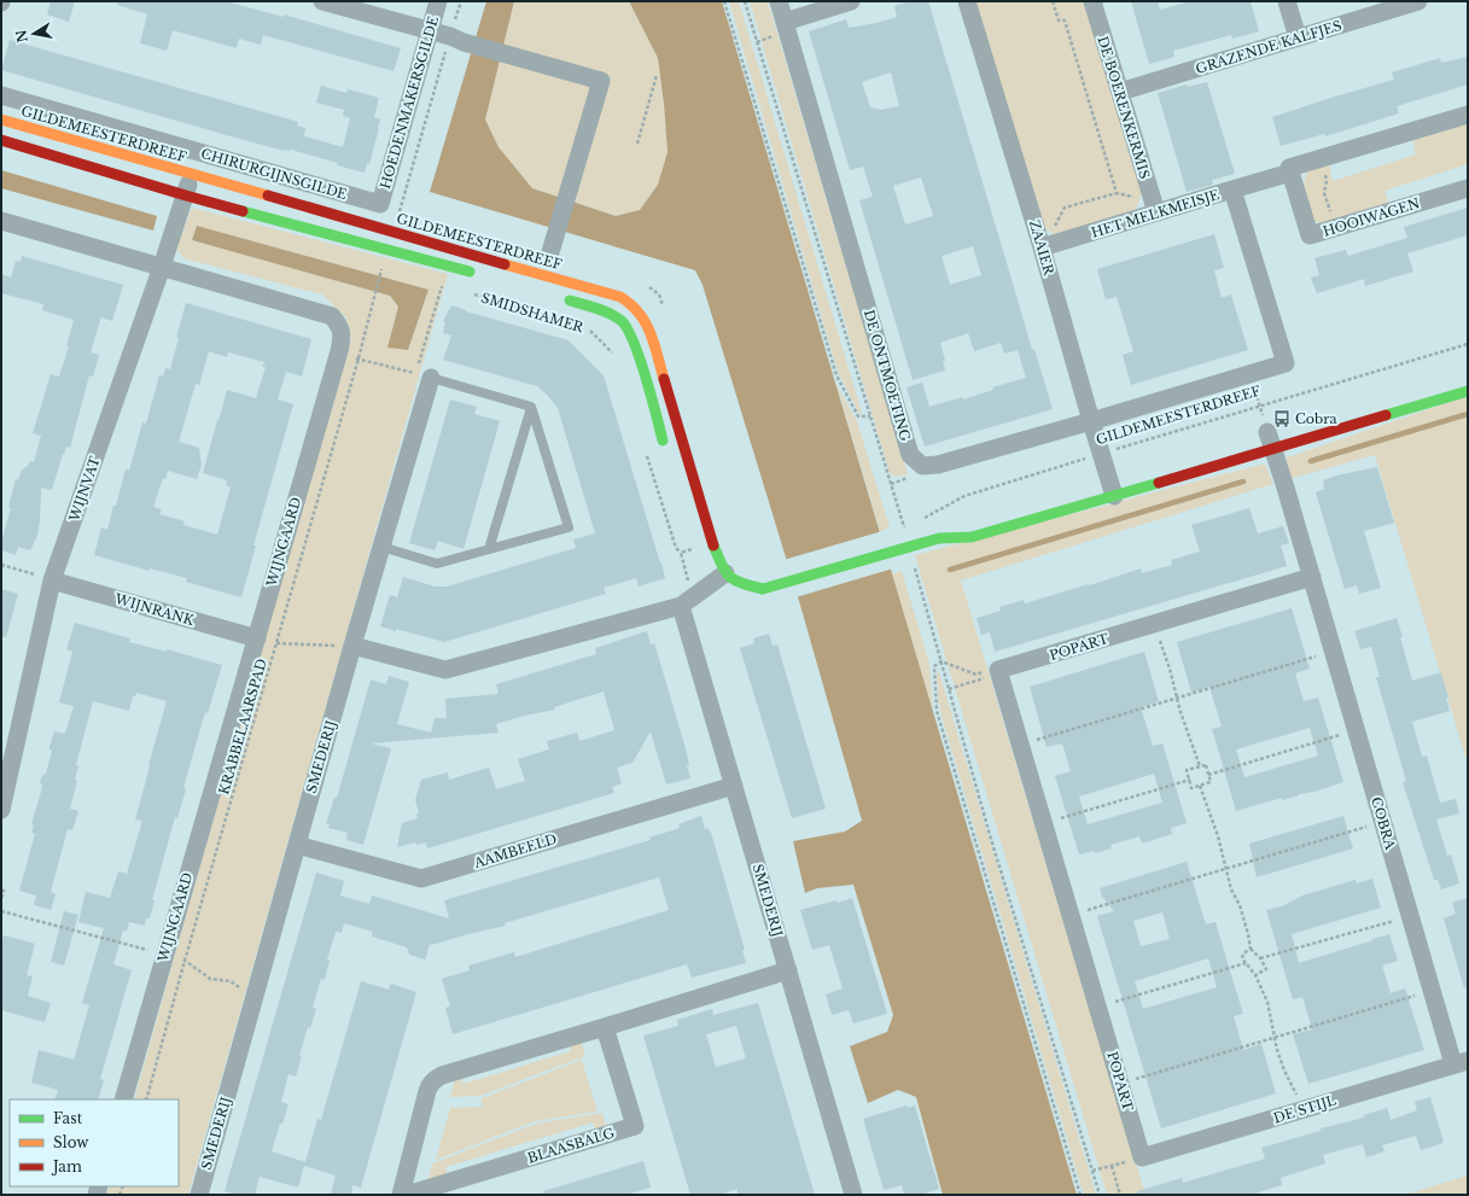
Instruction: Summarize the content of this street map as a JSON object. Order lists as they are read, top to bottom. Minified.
{"streets":{"street":["GRAZENDE KALFJES","HOEDENMAKERSGILDE","DE BOERENKERMIS","GILDEMEESTERDREEF","CHIRURGIJNSGILDE","HET MELKMEISJE","HOOIWAGEN","ZAAIER","DE ONTMOETING","WIJNVAT","WIJNGAARD","WIJNRANK","POPART","SMEDERIJ","COBRA","AAMBEELD","DE STIJL","BLAASBALG"],"path":["SMIDSHAMER","KRABBELAARSPAD"]},"crossings":[["GRAZENDE KALFJES","DE BOERENKERMIS"],["HOEDENMAKERSGILDE","CHIRURGIJNSGILDE"],["DE BOERENKERMIS","HET MELKMEISJE"],["GILDEMEESTERDREEF","ZAAIER"],["GILDEMEESTERDREEF","WIJNVAT"],["HET MELKMEISJE","ZAAIER"],["HET MELKMEISJE","DE ONTMOETING"],["ZAAIER","DE ONTMOETING"],["WIJNVAT","WIJNGAARD"],["WIJNVAT","WIJNRANK"],["WIJNGAARD","WIJNRANK"],["POPART","COBRA"],["POPART","DE STIJL"],["SMEDERIJ","AAMBEELD"],["COBRA","DE STIJL"]],"places":{"bus stop":["Cobra"]},"legend":["Fast","Slow","Jam"],"north":"left"}
